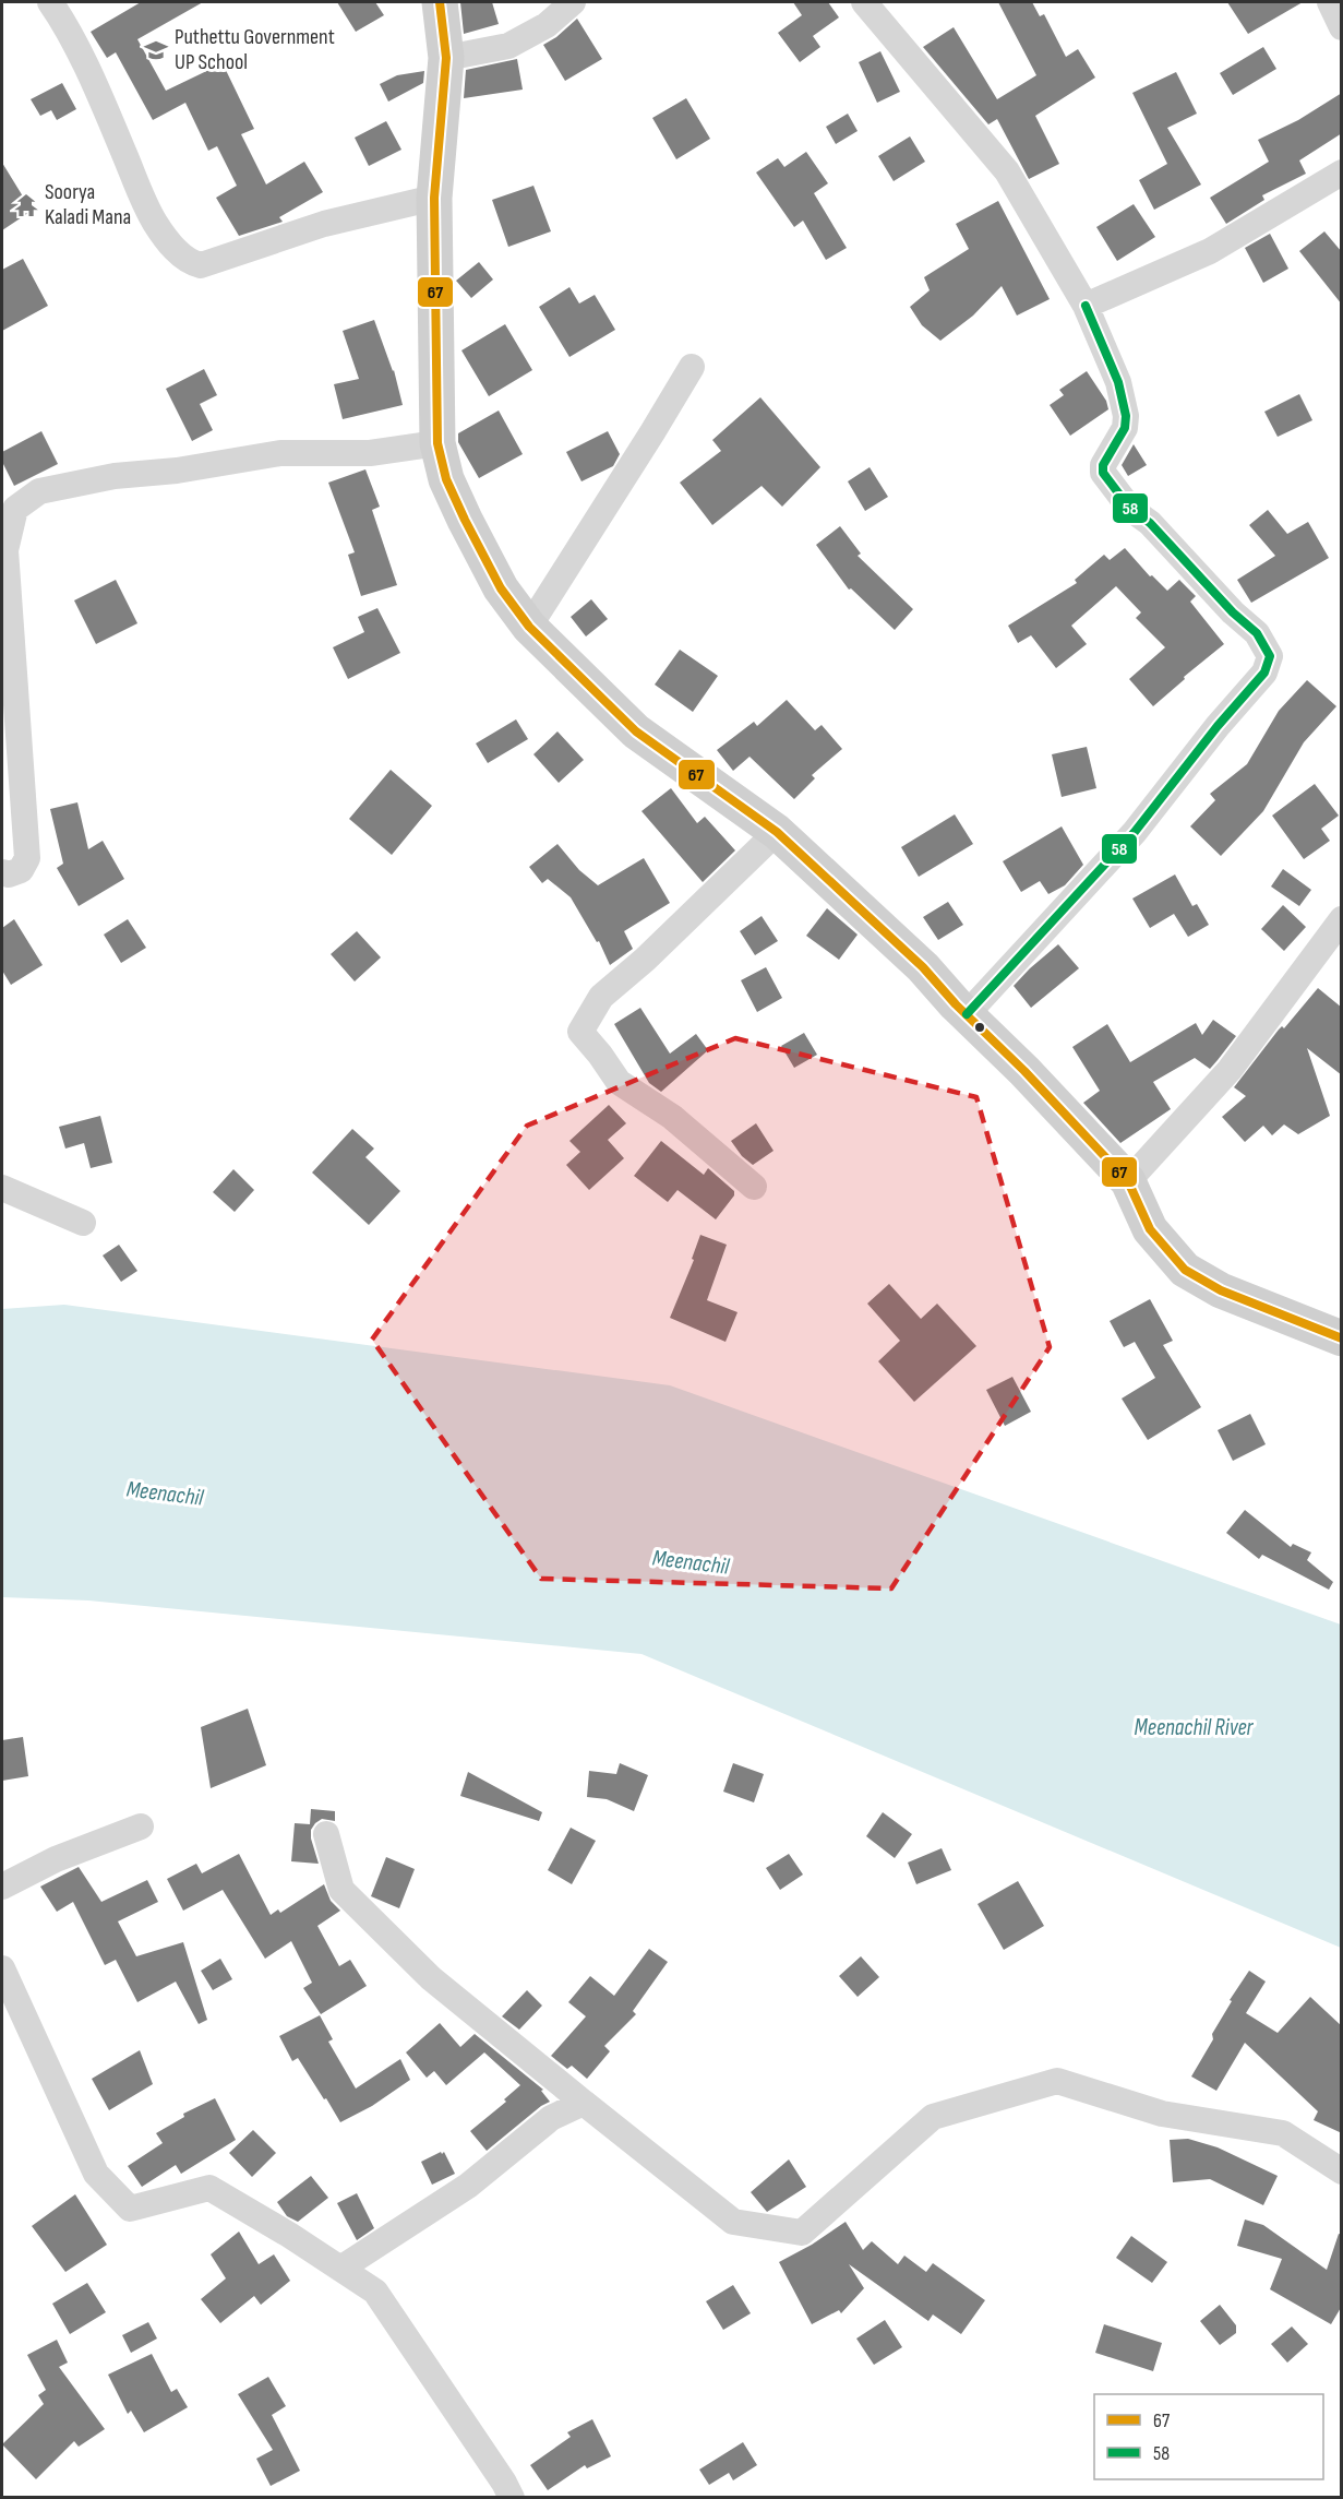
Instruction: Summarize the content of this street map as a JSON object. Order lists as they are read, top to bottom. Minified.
{"water":["Meenachil","Meenachil River"],"places":{"school or university":["Puthettu Government UP School"],"temple":["Soorya Kaladi Mana"]},"lines":["transit line 67","transit line 58"],"legend":["67","58"]}
